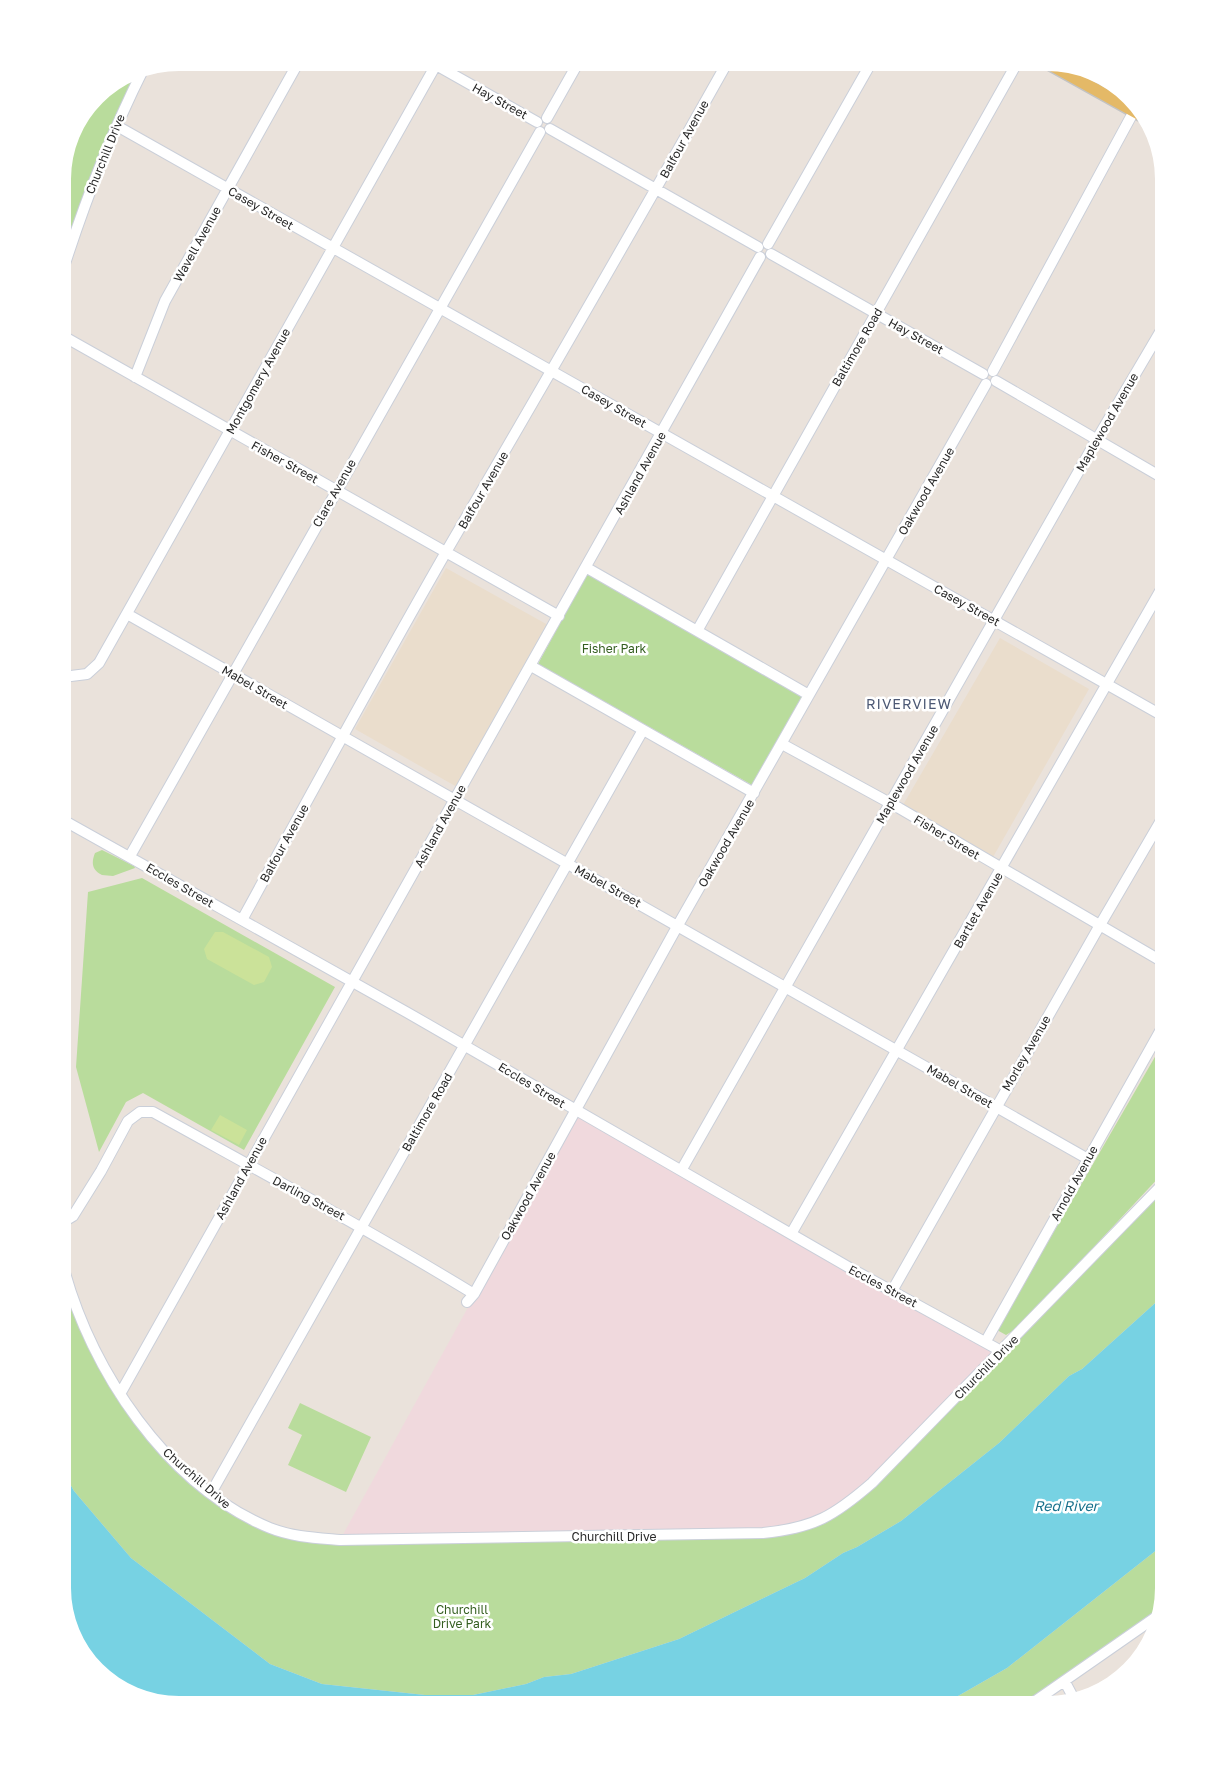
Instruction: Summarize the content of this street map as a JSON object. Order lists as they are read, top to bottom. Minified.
{"streets":{"street":["Hay Street","Balfour Avenue","Churchill Drive","Casey Street","Wavell Avenue","Baltimore Road","Montgomery Avenue","Maplewood Avenue","Fisher Street","Ashland Avenue","Oakwood Avenue","Clare Avenue","Mabel Street","Eccles Street","Bartlet Avenue","Morley Avenue","Arnold Avenue","Darling Street"]},"crossings":[["Hay Street","Balfour Avenue"],["Hay Street","Baltimore Road"],["Hay Street","Maplewood Avenue"],["Hay Street","Ashland Avenue"],["Hay Street","Oakwood Avenue"],["Hay Street","Clare Avenue"],["Balfour Avenue","Casey Street"],["Balfour Avenue","Fisher Street"],["Balfour Avenue","Mabel Street"],["Balfour Avenue","Eccles Street"],["Churchill Drive","Casey Street"],["Churchill Drive","Baltimore Road"],["Churchill Drive","Ashland Avenue"],["Churchill Drive","Eccles Street"],["Casey Street","Wavell Avenue"],["Casey Street","Baltimore Road"],["Casey Street","Montgomery Avenue"],["Casey Street","Maplewood Avenue"],["Casey Street","Ashland Avenue"],["Casey Street","Oakwood Avenue"],["Casey Street","Clare Avenue"],["Casey Street","Bartlet Avenue"],["Wavell Avenue","Fisher Street"],["Baltimore Road","Mabel Street"],["Baltimore Road","Eccles Street"],["Baltimore Road","Darling Street"],["Montgomery Avenue","Fisher Street"],["Montgomery Avenue","Mabel Street"],["Maplewood Avenue","Fisher Street"],["Maplewood Avenue","Mabel Street"],["Maplewood Avenue","Eccles Street"],["Fisher Street","Ashland Avenue"],["Fisher Street","Oakwood Avenue"],["Fisher Street","Clare Avenue"],["Fisher Street","Bartlet Avenue"],["Fisher Street","Morley Avenue"],["Ashland Avenue","Mabel Street"],["Ashland Avenue","Eccles Street"],["Ashland Avenue","Darling Street"],["Oakwood Avenue","Mabel Street"],["Oakwood Avenue","Eccles Street"],["Oakwood Avenue","Darling Street"],["Clare Avenue","Mabel Street"],["Clare Avenue","Eccles Street"],["Mabel Street","Bartlet Avenue"],["Mabel Street","Morley Avenue"],["Mabel Street","Arnold Avenue"],["Eccles Street","Bartlet Avenue"],["Eccles Street","Morley Avenue"],["Eccles Street","Arnold Avenue"]],"districts":["RIVERVIEW"],"water":["Red River"],"parks":["Fisher Park","Churchill Drive Park"]}
